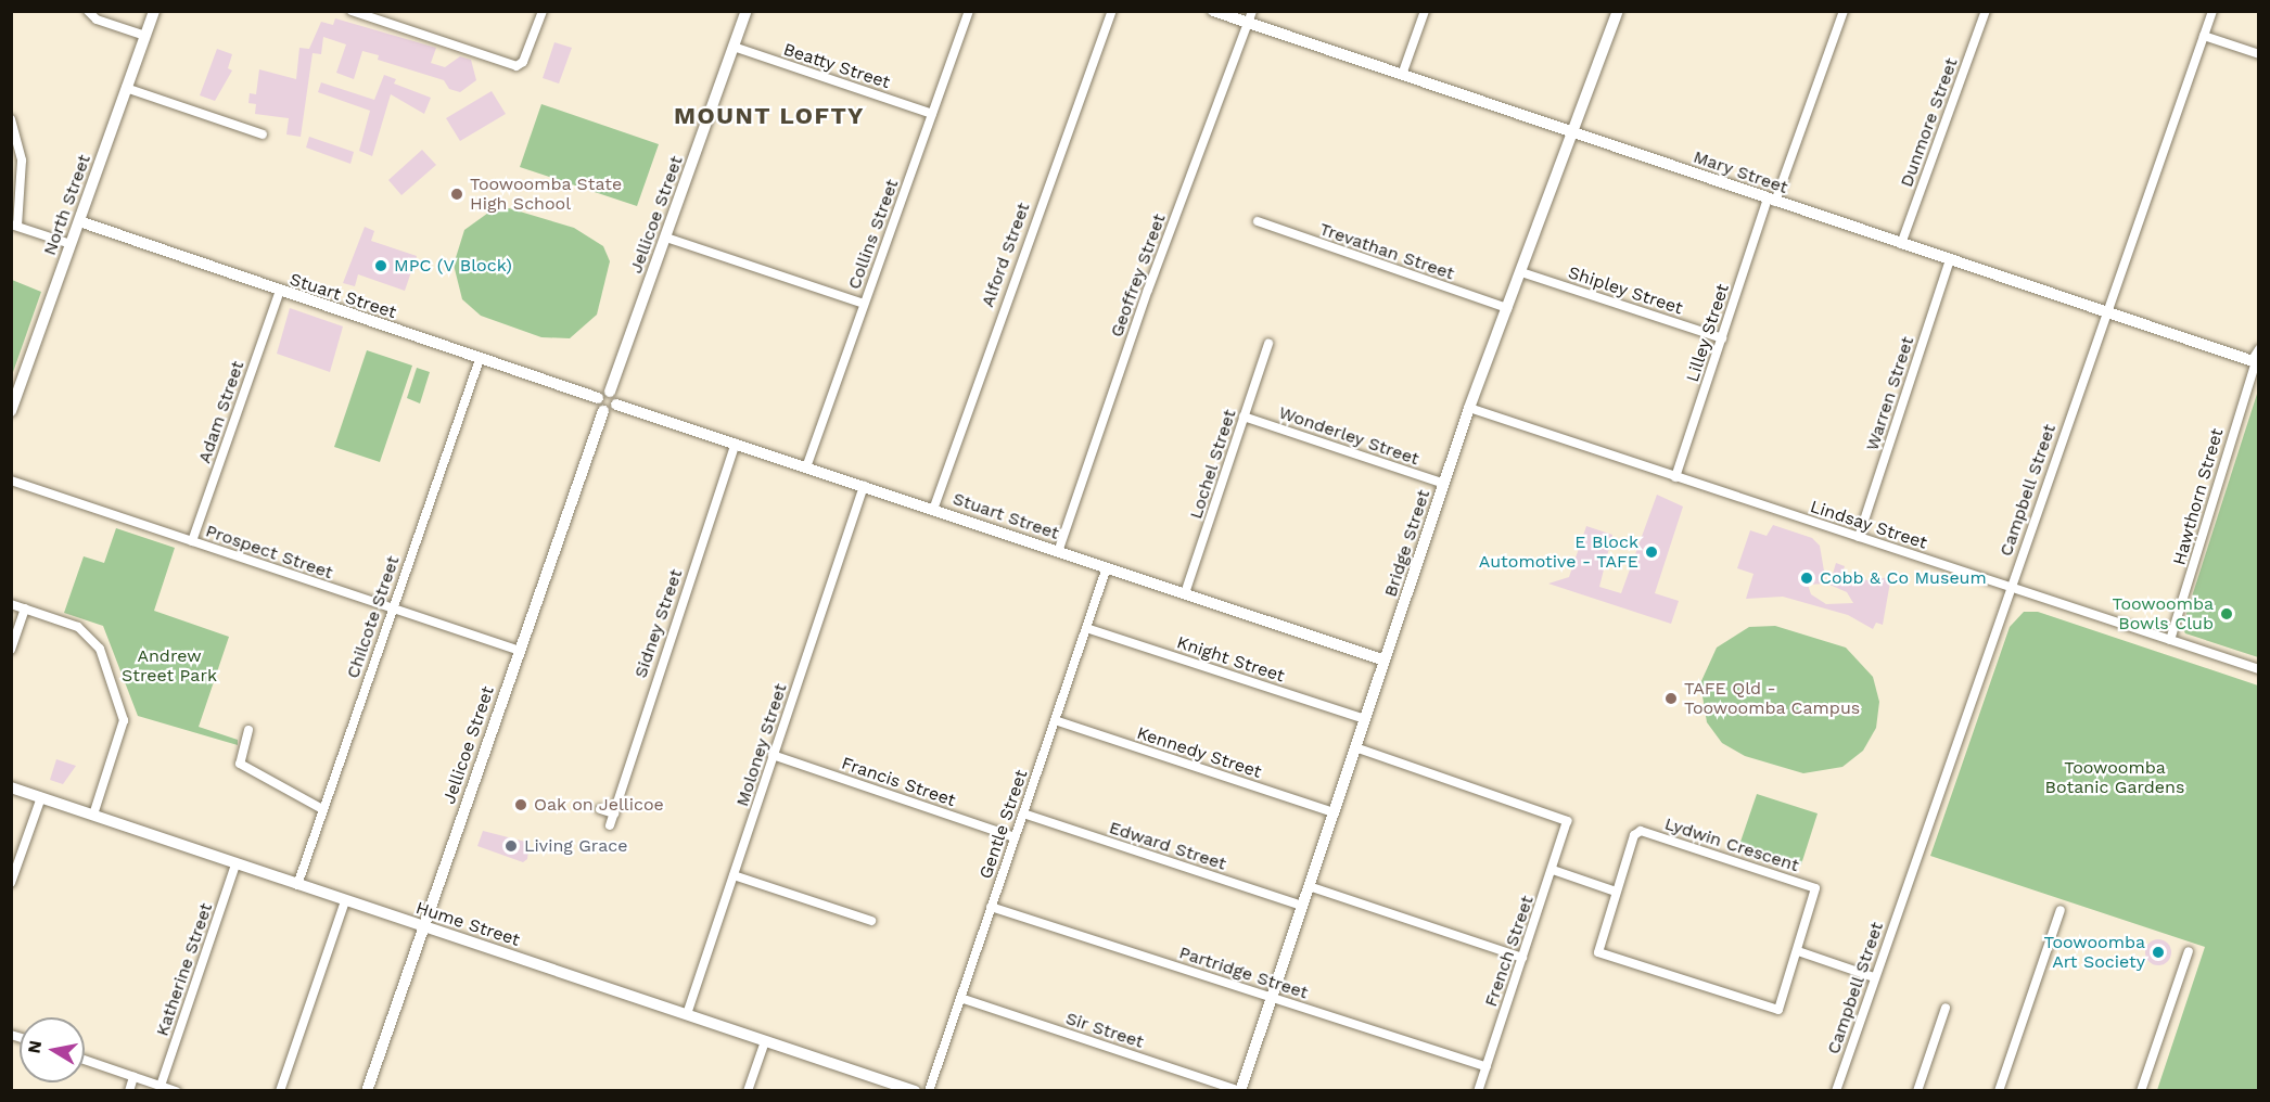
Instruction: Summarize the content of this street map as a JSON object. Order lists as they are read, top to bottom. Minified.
{"streets":{"street":["Beatty Street","Dunmore Street","Mary Street","North Street","Jellicoe Street","Collins Street","Trevathan Street","Alford Street","Geoffrey Street","Shipley Street","Stuart Street","Lilley Street","Warren Street","Adam Street","Wonderley Street","Lochel Street","Campbell Street","Hawthorn Street","Lindsay Street","Bridge Street","Prospect Street","Chilcote Street","Sidney Street","Knight Street","Moloney Street","Kennedy Street","Francis Street","Gentle Street","Lydwin Crescent","Edward Street","Hume Street","French Street","Katherine Street","Partridge Street","Sir Street"]},"crossings":[["Beatty Street","Jellicoe Street"],["Beatty Street","Collins Street"],["Dunmore Street","Mary Street"],["Mary Street","Geoffrey Street"],["Mary Street","Lilley Street"],["Mary Street","Warren Street"],["Mary Street","Campbell Street"],["Mary Street","Hawthorn Street"],["Mary Street","Bridge Street"],["North Street","Stuart Street"],["Jellicoe Street","Prospect Street"],["Jellicoe Street","Hume Street"],["Collins Street","Stuart Street"],["Trevathan Street","Bridge Street"],["Alford Street","Stuart Street"],["Geoffrey Street","Stuart Street"],["Shipley Street","Lilley Street"],["Shipley Street","Bridge Street"],["Stuart Street","Adam Street"],["Stuart Street","Lochel Street"],["Stuart Street","Bridge Street"],["Stuart Street","Chilcote Street"],["Stuart Street","Sidney Street"],["Stuart Street","Moloney Street"],["Stuart Street","Gentle Street"],["Lilley Street","Lindsay Street"],["Warren Street","Lindsay Street"],["Adam Street","Prospect Street"],["Wonderley Street","Lochel Street"],["Wonderley Street","Bridge Street"],["Campbell Street","Lindsay Street"],["Hawthorn Street","Lindsay Street"],["Lindsay Street","Bridge Street"],["Bridge Street","Knight Street"],["Bridge Street","Kennedy Street"],["Bridge Street","Edward Street"],["Bridge Street","French Street"],["Bridge Street","Partridge Street"],["Bridge Street","Sir Street"],["Prospect Street","Chilcote Street"],["Chilcote Street","Hume Street"],["Knight Street","Gentle Street"],["Moloney Street","Francis Street"],["Moloney Street","Hume Street"],["Kennedy Street","Gentle Street"],["Francis Street","Gentle Street"],["Gentle Street","Edward Street"],["Gentle Street","Partridge Street"],["Gentle Street","Sir Street"],["Hume Street","Katherine Street"],["French Street","Partridge Street"]],"districts":["MOUNT LOFTY"],"parks":["Andrew Street Park","Toowoomba Botanic Gardens"],"places":["Toowoomba State High School","MPC (V Block)","E Block Automotive - TAFE","Cobb & Co Museum","Toowoomba Bowls Club","TAFE Qld - Toowoomba Campus","Oak on Jellicoe","Living Grace","Toowoomba Art Society"],"north":"left"}
